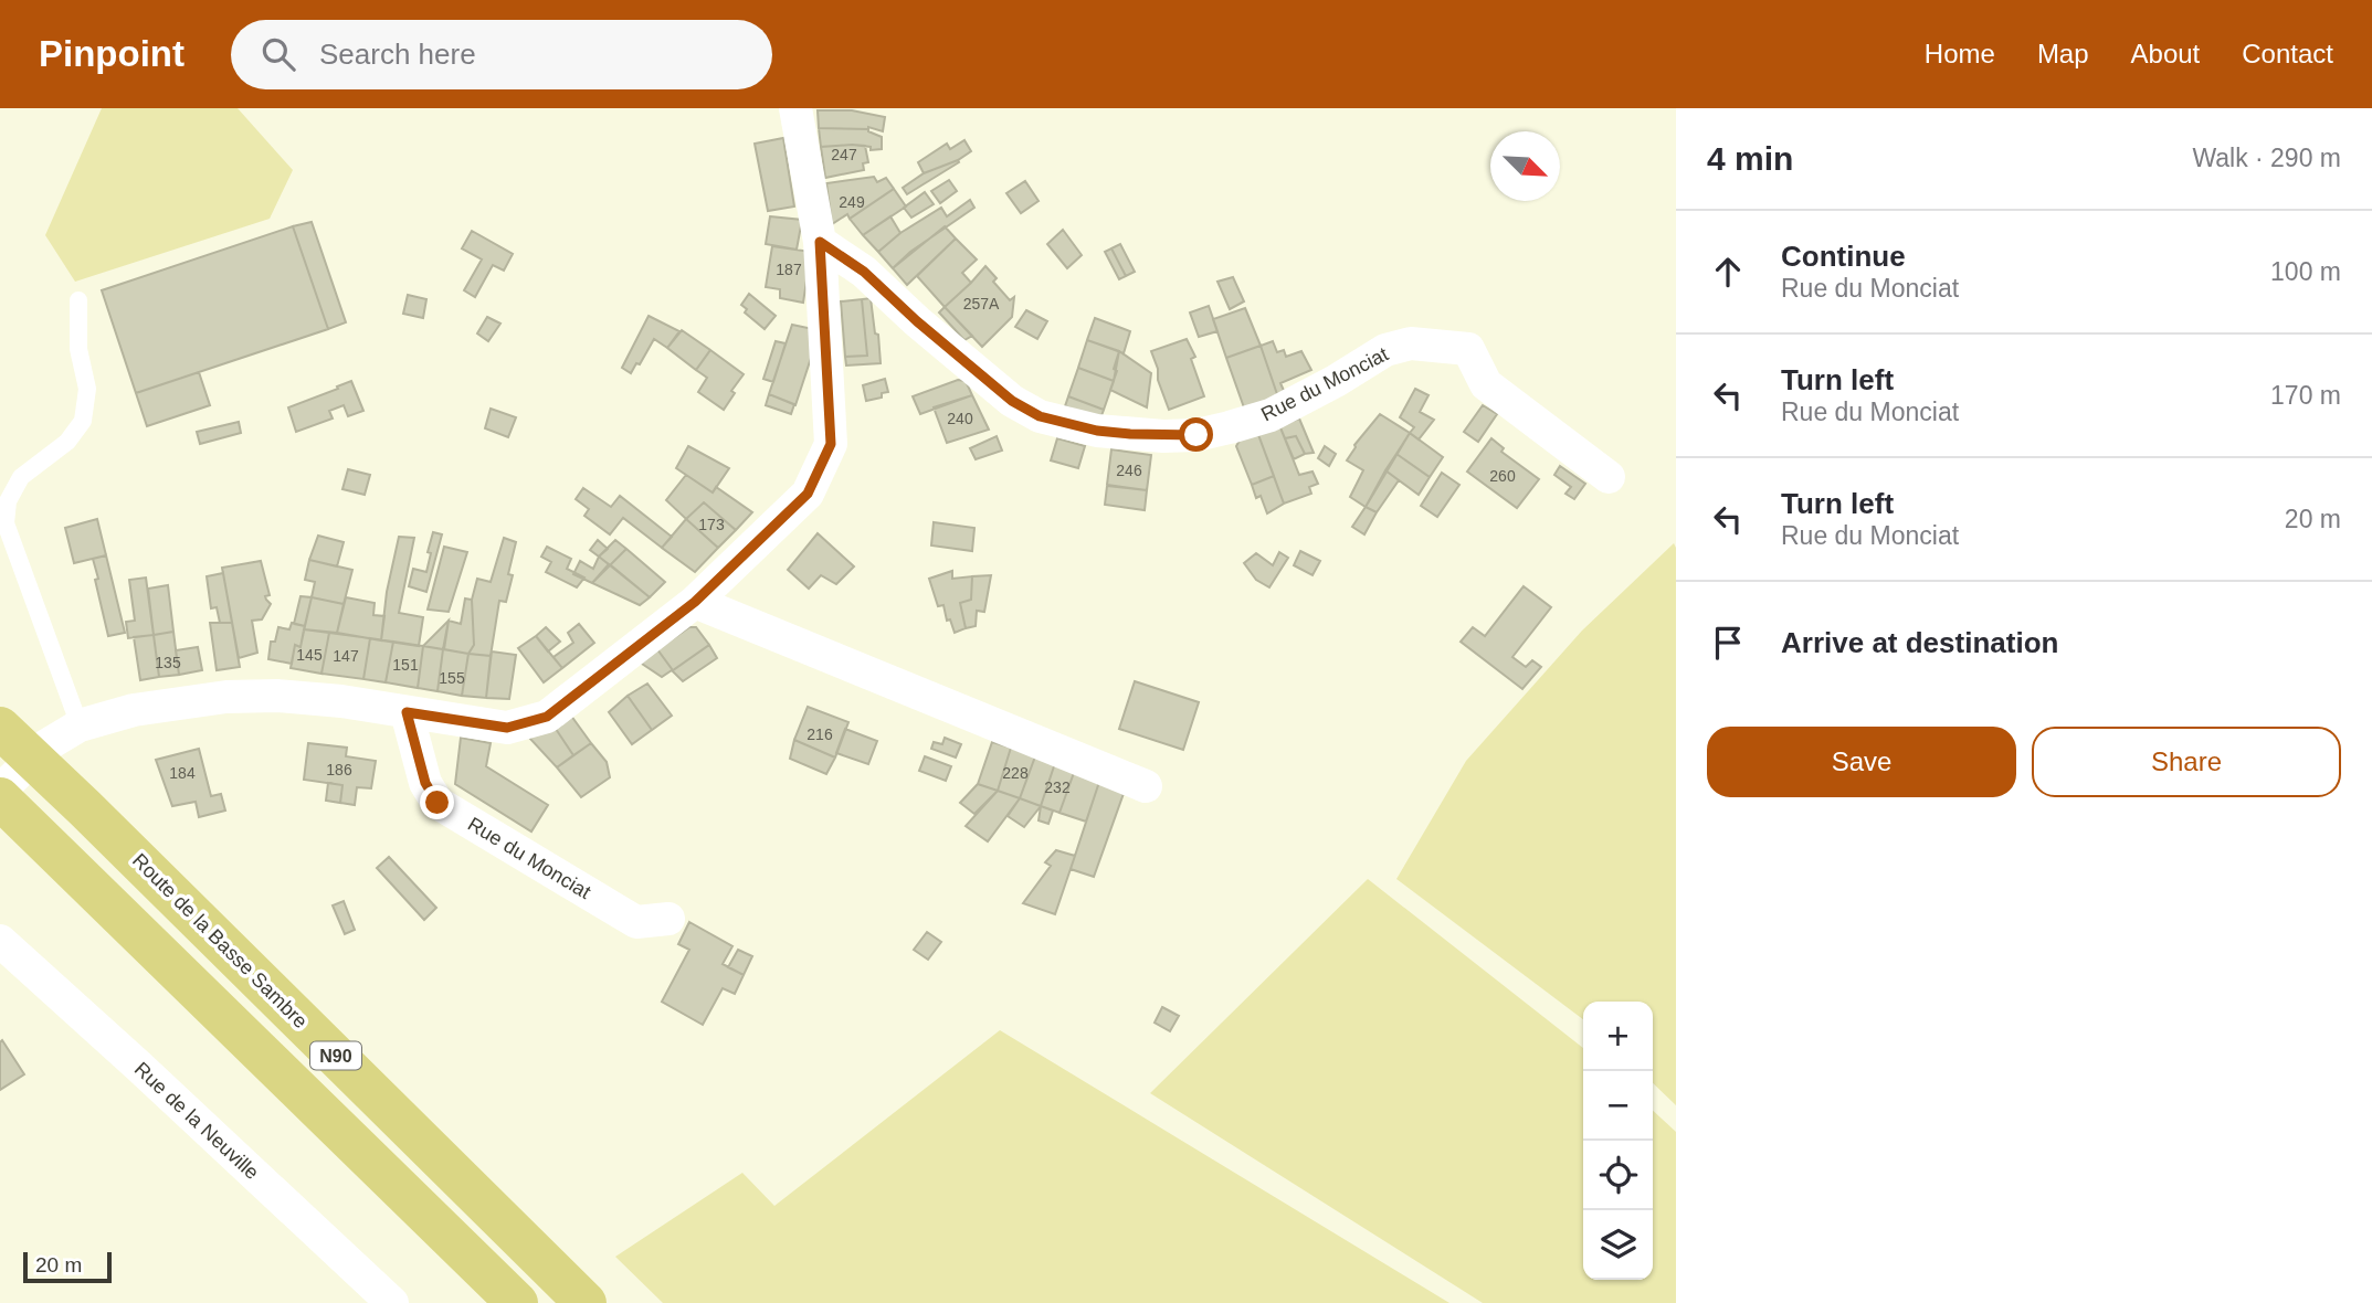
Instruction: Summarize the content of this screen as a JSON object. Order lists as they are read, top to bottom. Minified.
{"streets":{"highway":["Route de la Basse Sambre","N90"],"street":["Rue du Monciat","Rue de la Neuville"]},"house_numbers":["247","249","187","257A","240","246","260","173","145","147","135","151","155","216","186","184","228","232"],"scale_bar":"20 m","north":"bottom right","page":{"header":"Pinpoint","search":"Search here","nav":["Home","Map","About","Contact"],"heading":["4 min","Walk · 290 m"],"list":[["Continue","Rue du Monciat","100 m"],["Turn left","Rue du Monciat","170 m"],["Turn left","Rue du Monciat","20 m"],"Arrive at destination"],"buttons":["Save","Share"],"map_buttons":["+","−"],"scale":"20 m"}}
